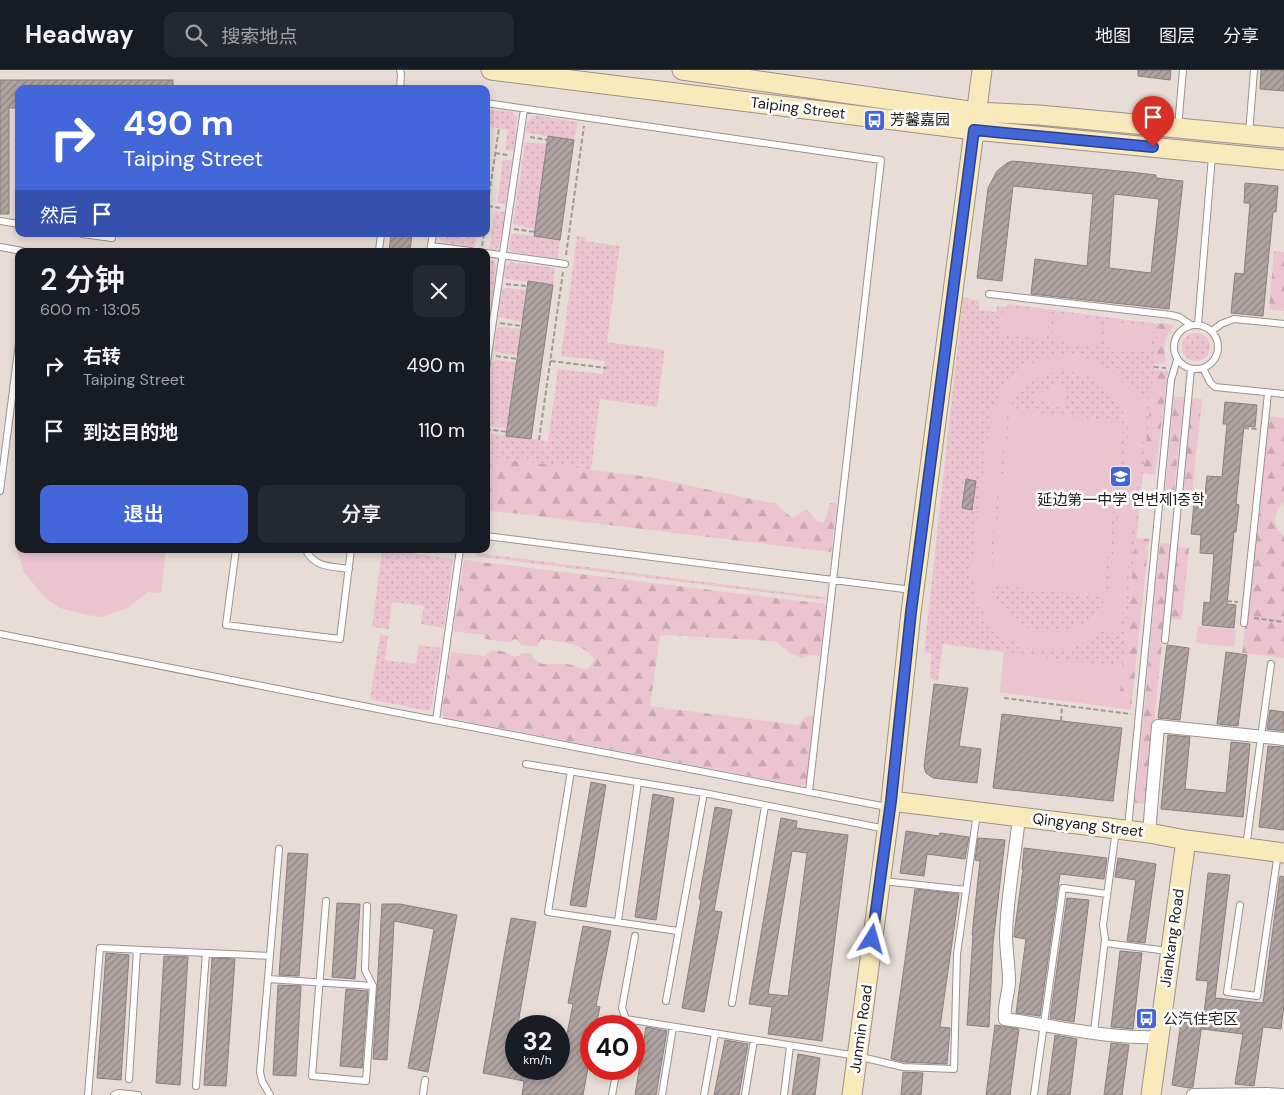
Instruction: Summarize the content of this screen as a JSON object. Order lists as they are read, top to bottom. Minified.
{"streets":{"street":["Taiping Street","Qingyang Street","Jiankang Road","Junmin Road"]},"crossings":[["Taiping Street","Junmin Road"],["Qingyang Street","Jiankang Road"],["Qingyang Street","Junmin Road"]],"places":{"bus stop":["芳馨嘉园","公汽住宅区"],"school or university":["延边第一中学 연변제1중학"]},"page":{"header":"Headway","search":"搜索地点","nav":["地图","图层","分享"],"turn":["490 m","Taiping Street"],"then":"然后","heading":["2 分钟","600 m · 13:05"],"list":[{"name":"右转","note":"Taiping Street","value":"490 m"},{"name":"到达目的地","value":"110 m"}],"buttons":["退出","分享"],"speed":"32 km/h","limit":"40"}}
